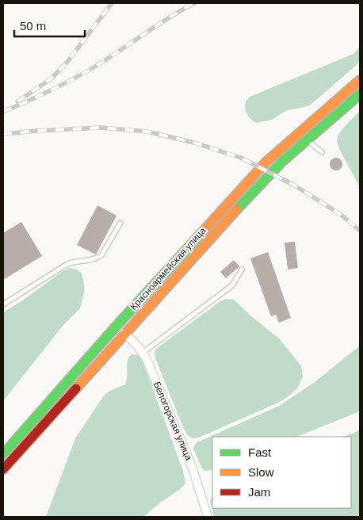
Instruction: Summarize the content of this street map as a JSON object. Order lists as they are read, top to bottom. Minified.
{"streets":{"main road":["Красноармейская улица"],"street":["Белогорская улица"]},"crossings":[["Красноармейская улица","Белогорская улица"]],"legend":["Fast","Slow","Jam"],"scale_bar":"50 m"}
